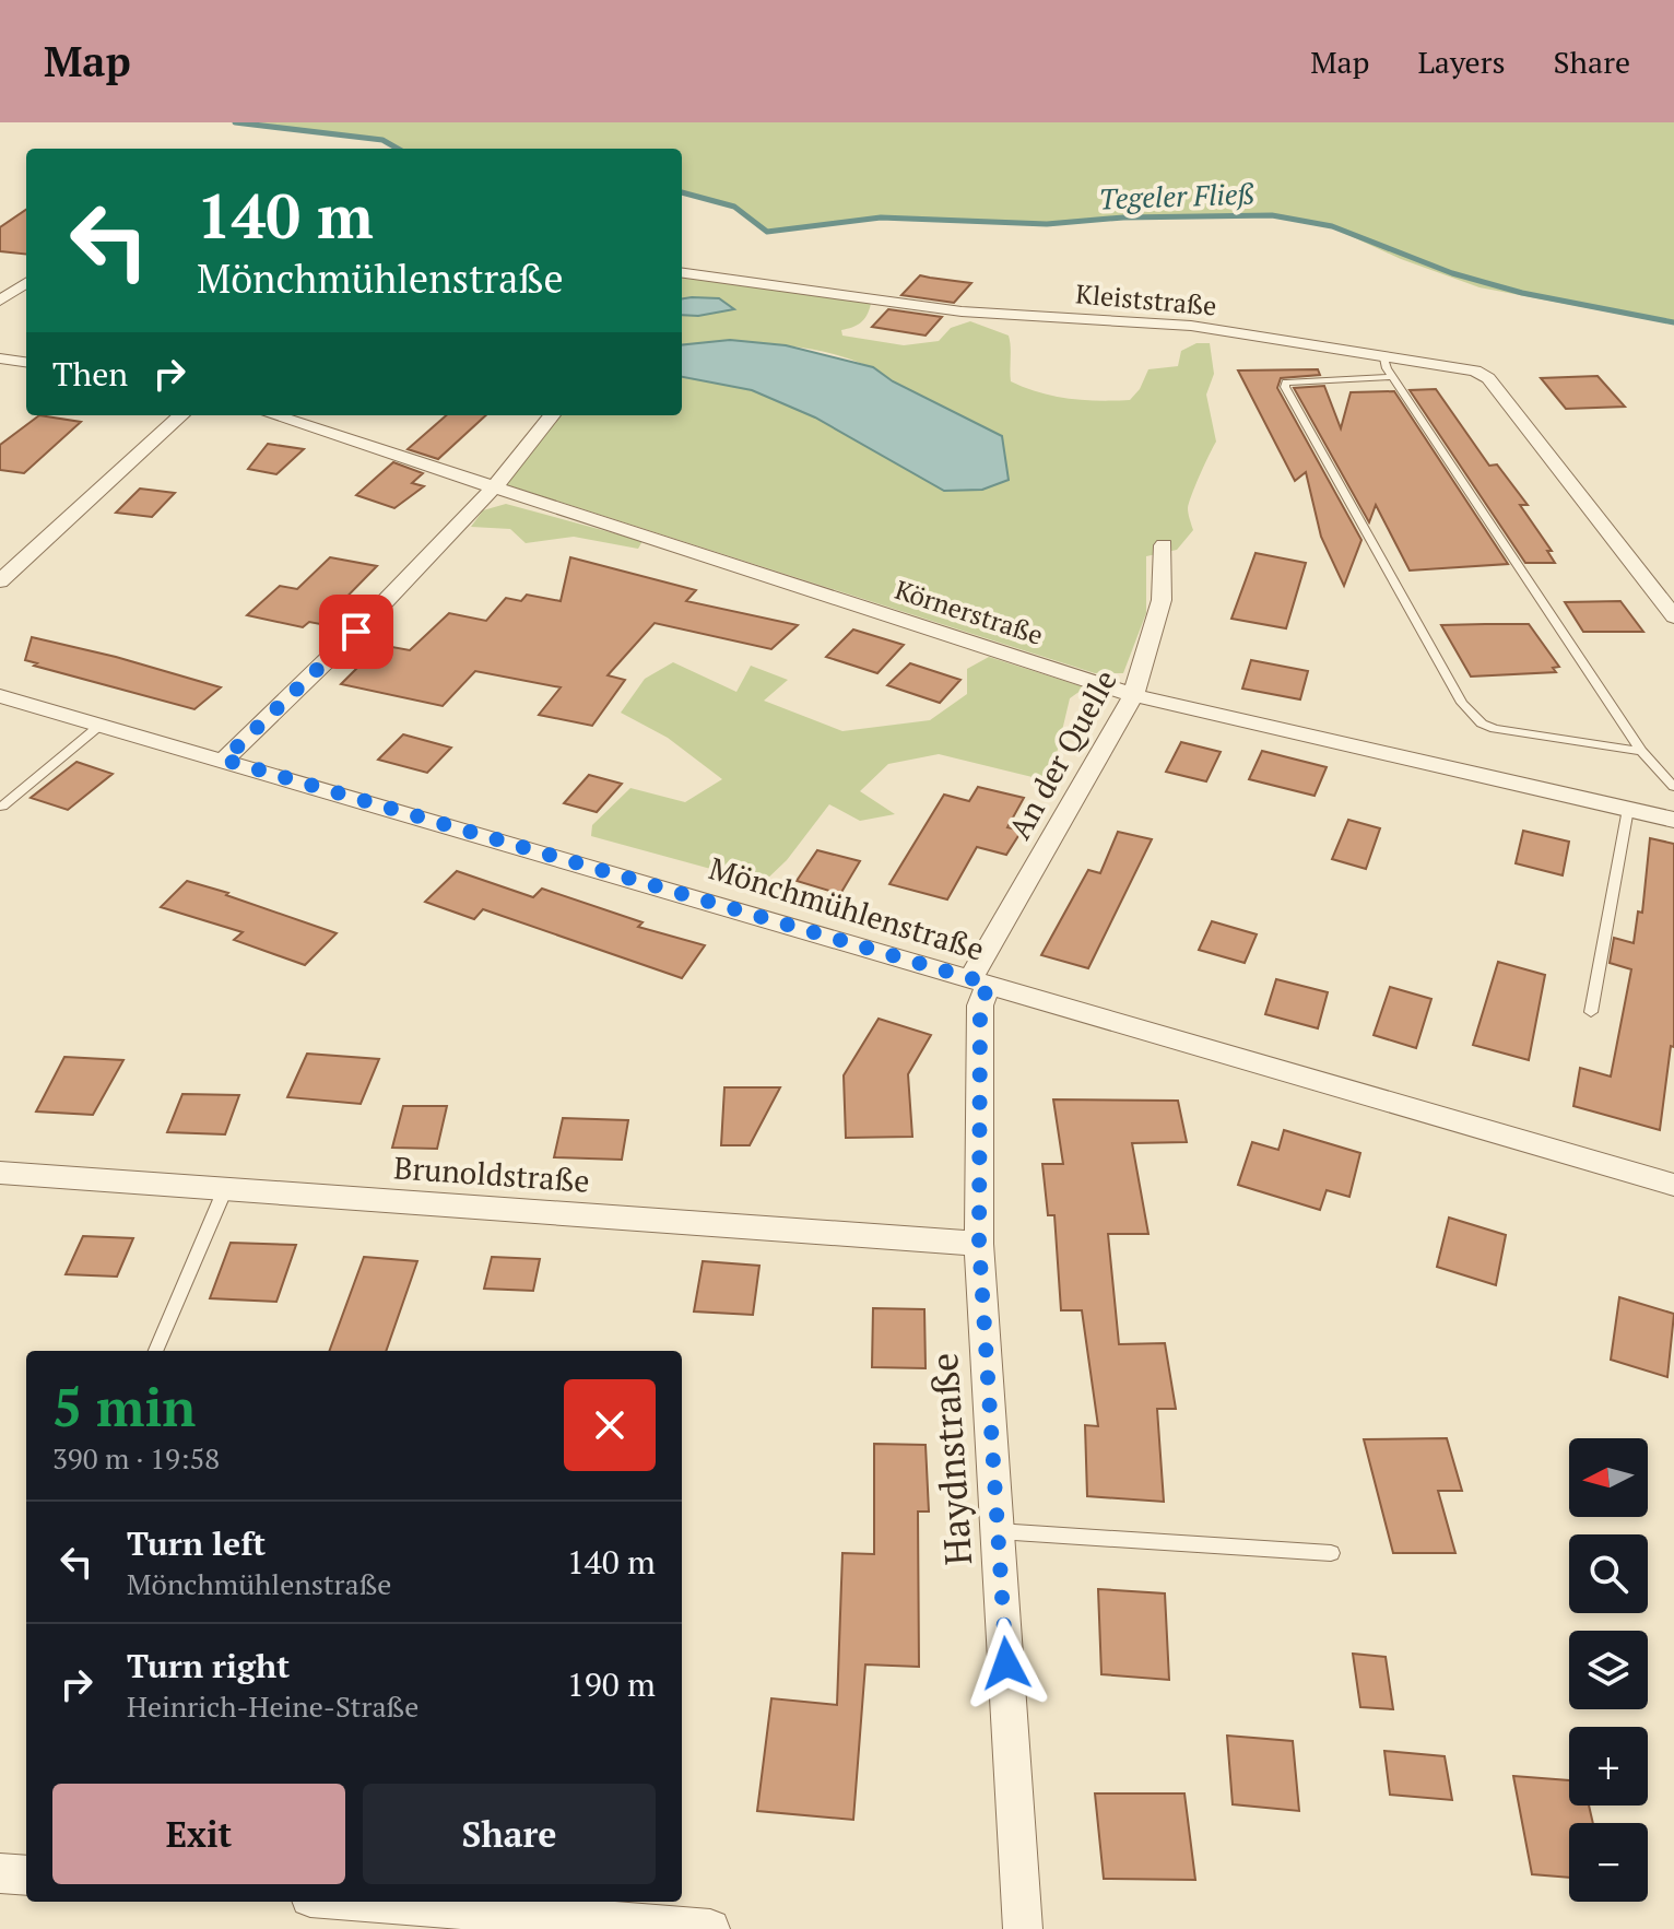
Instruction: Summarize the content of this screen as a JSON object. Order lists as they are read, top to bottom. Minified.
{"streets":{"street":["Kleiststraße","Körnerstraße","An der Quelle","Mönchmühlenstraße","Brunoldstraße","Haydnstraße"]},"crossings":[["Körnerstraße","An der Quelle"],["An der Quelle","Mönchmühlenstraße"],["An der Quelle","Haydnstraße"],["Mönchmühlenstraße","Haydnstraße"],["Brunoldstraße","Haydnstraße"]],"water":["Tegeler Fließ"],"north":"left","page":{"header":"Map","nav":["Map","Layers","Share"],"turn":["140 m","Mönchmühlenstraße"],"then":"Then","heading":["5 min","390 m · 19:58"],"map_buttons":["+","−"],"list":[{"name":"Turn left","note":"Mönchmühlenstraße","value":"140 m"},{"name":"Turn right","note":"Heinrich-Heine-Straße","value":"190 m"}],"buttons":["Exit","Share"]}}
